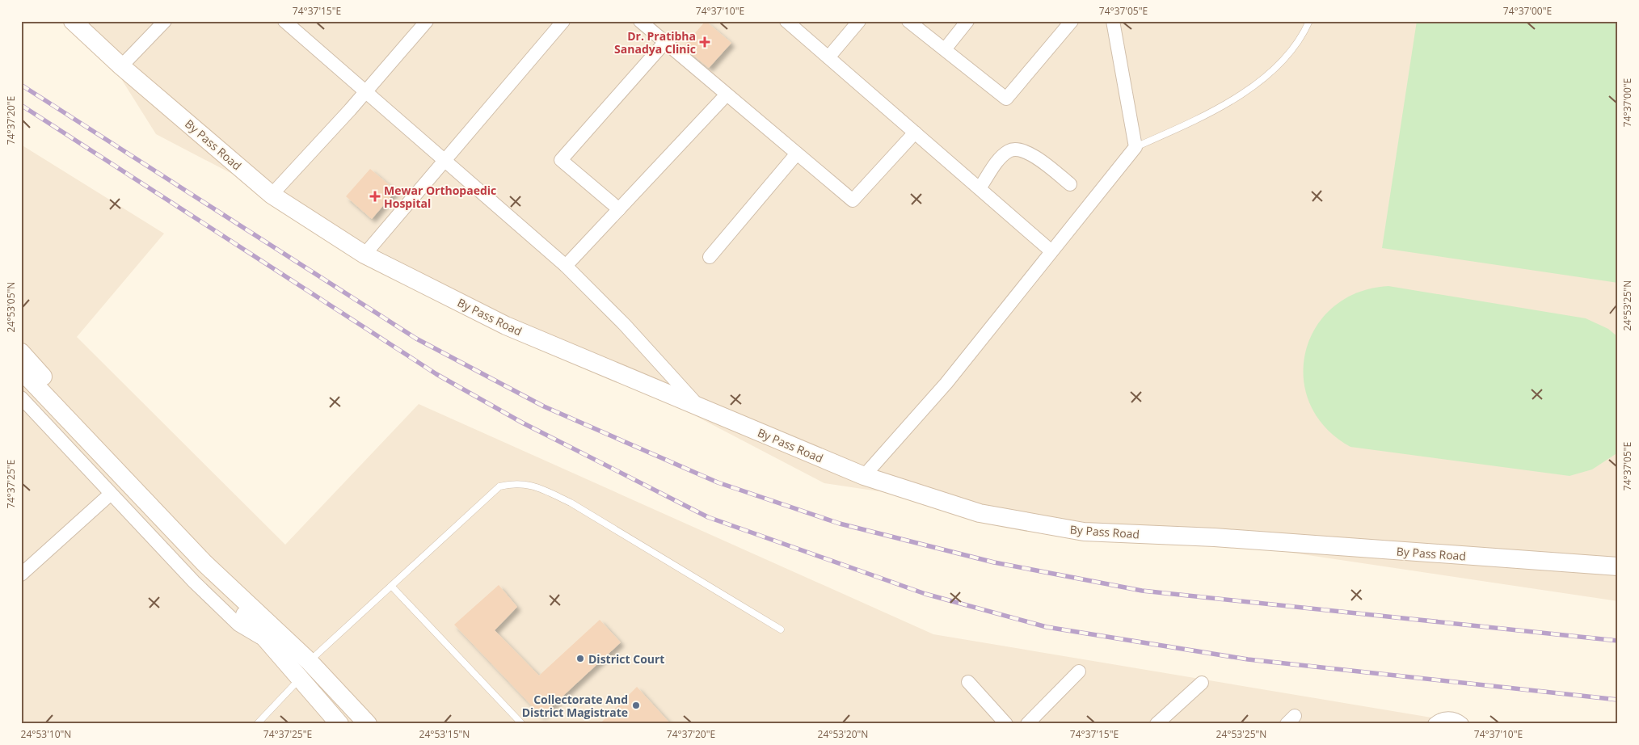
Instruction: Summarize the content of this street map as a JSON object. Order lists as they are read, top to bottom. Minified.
{"streets":{"street":["By Pass Road"]},"places":{"health":["Dr. Pratibha Sanadya Clinic","Mewar Orthopaedic Hospital"],"other":["District Court","Collectorate And District Magistrate"]},"coordinates":["74°37'15\"E","74°37'10\"E","74°37'05\"E","74°37'00\"E","74°37'20\"E","24°53'25\"N","24°53'05\"N","74°37'25\"E","24°53'10\"N","24°53'15\"N","24°53'20\"N"]}
